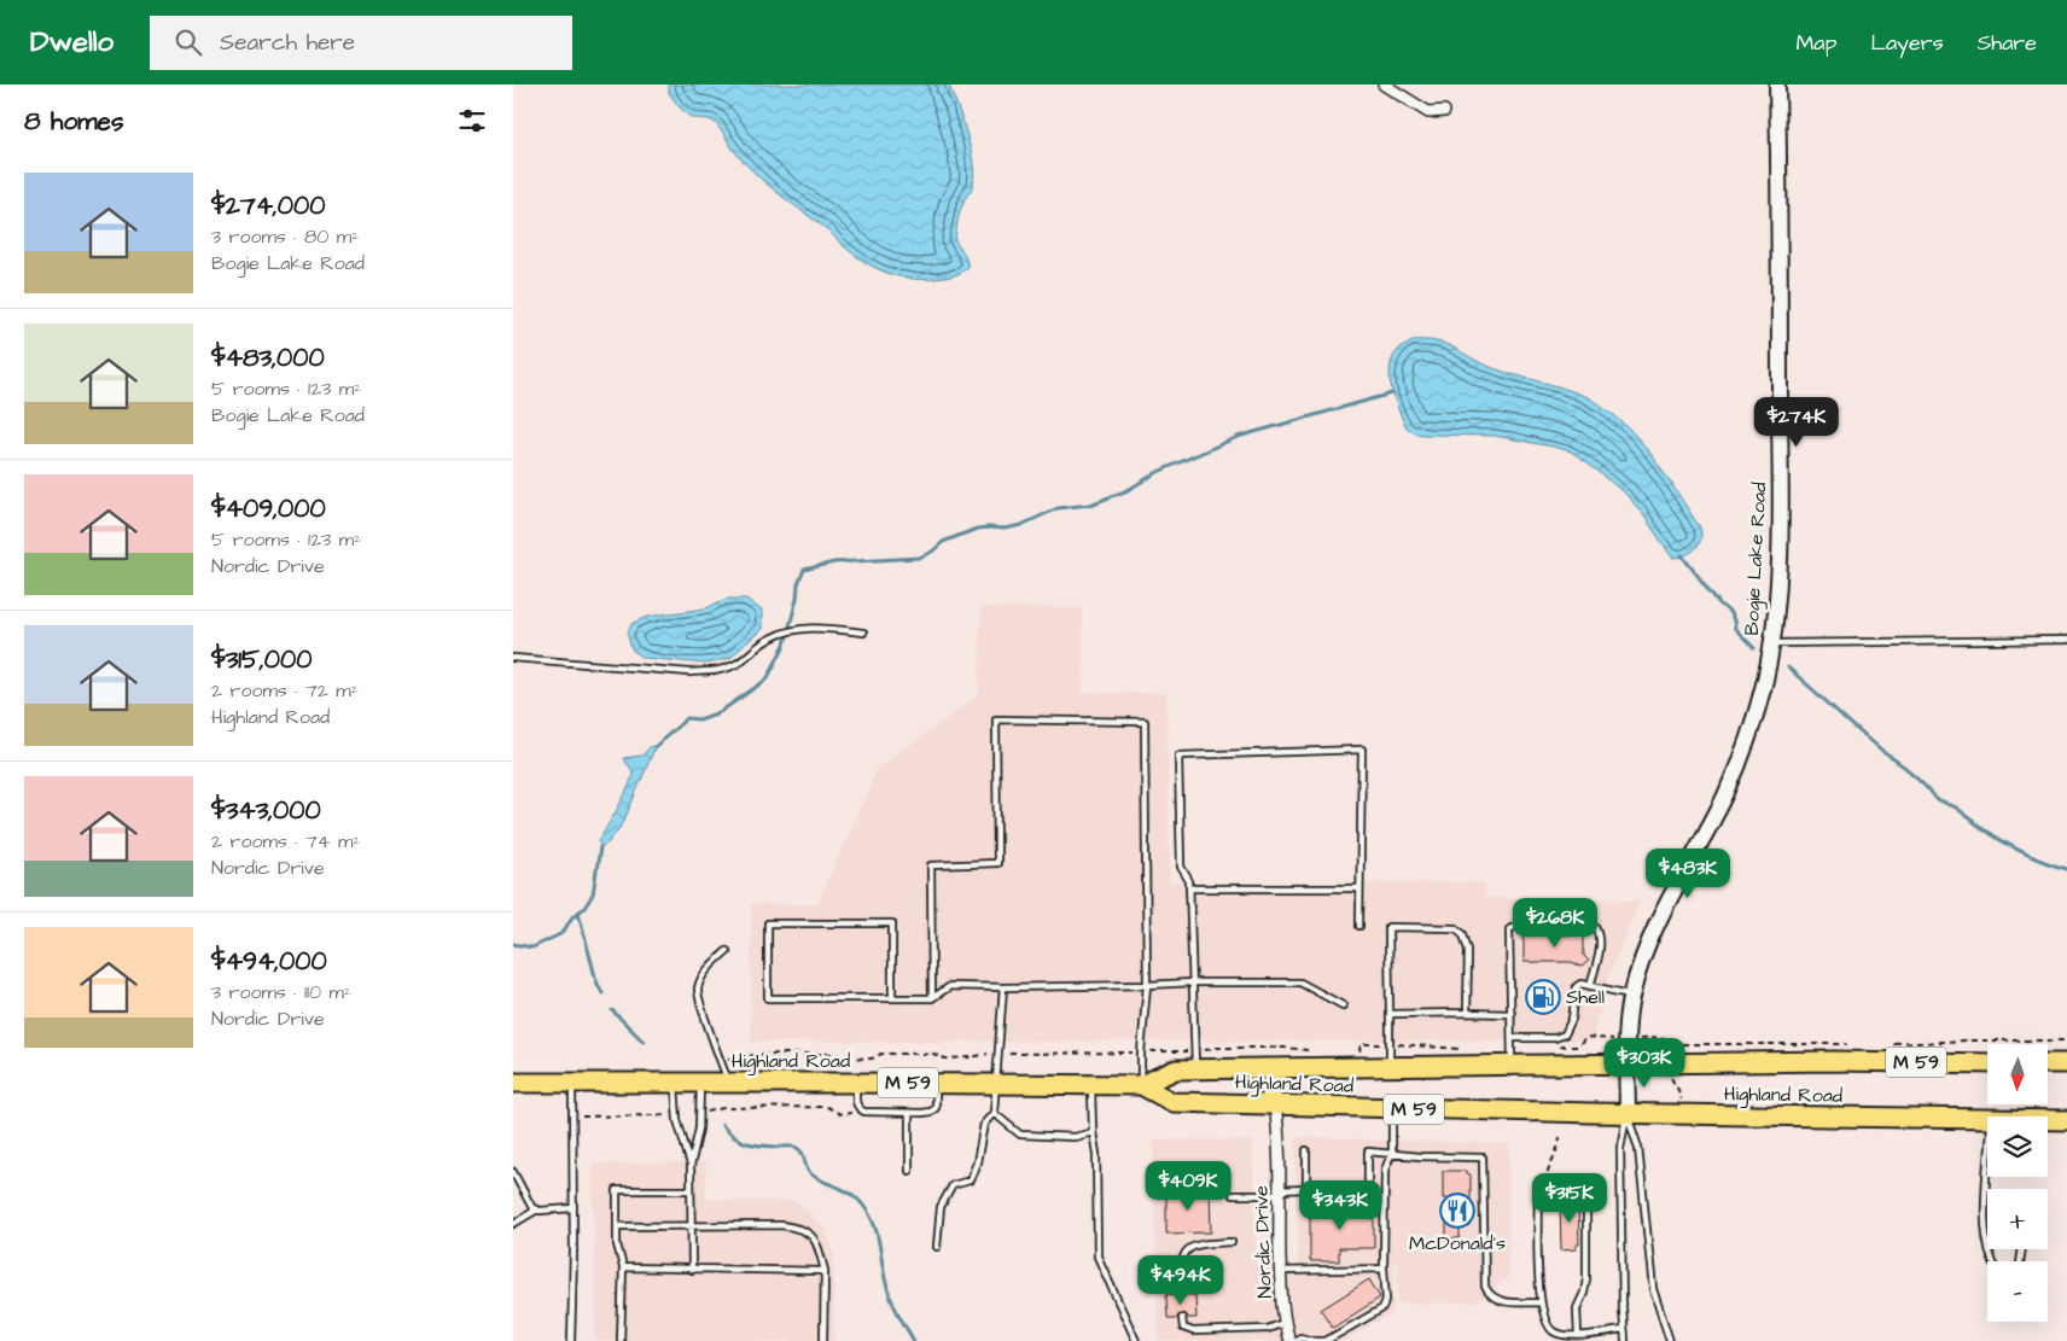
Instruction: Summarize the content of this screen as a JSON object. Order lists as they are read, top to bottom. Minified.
{"streets":{"highway":["Highland Road","M 59"],"main road":["Bogie Lake Road"],"street":["Nordic Drive"]},"crossings":[["Bogie Lake Road","Highland Road"],["Highland Road","Nordic Drive"]],"places":{"fuel station":["Shell"],"restaurant":["McDonald's"]},"north":"bottom","page":{"header":"Dwello","search":"Search here","nav":["Map","Layers","Share"],"heading":"8 homes","list":[{"name":"$274,000","note":"3 rooms · 80 m² · Bogie Lake Road"},{"name":"$483,000","note":"5 rooms · 123 m² · Bogie Lake Road"},{"name":"$409,000","note":"5 rooms · 123 m² · Nordic Drive"},{"name":"$315,000","note":"2 rooms · 72 m² · Highland Road"},{"name":"$343,000","note":"2 rooms · 74 m² · Nordic Drive"},{"name":"$494,000","note":"3 rooms · 110 m² · Nordic Drive"}],"price":["$274K","$483K","$268K","$303K","$409K","$315K","$343K","$494K"],"map_buttons":["+","−"]}}
